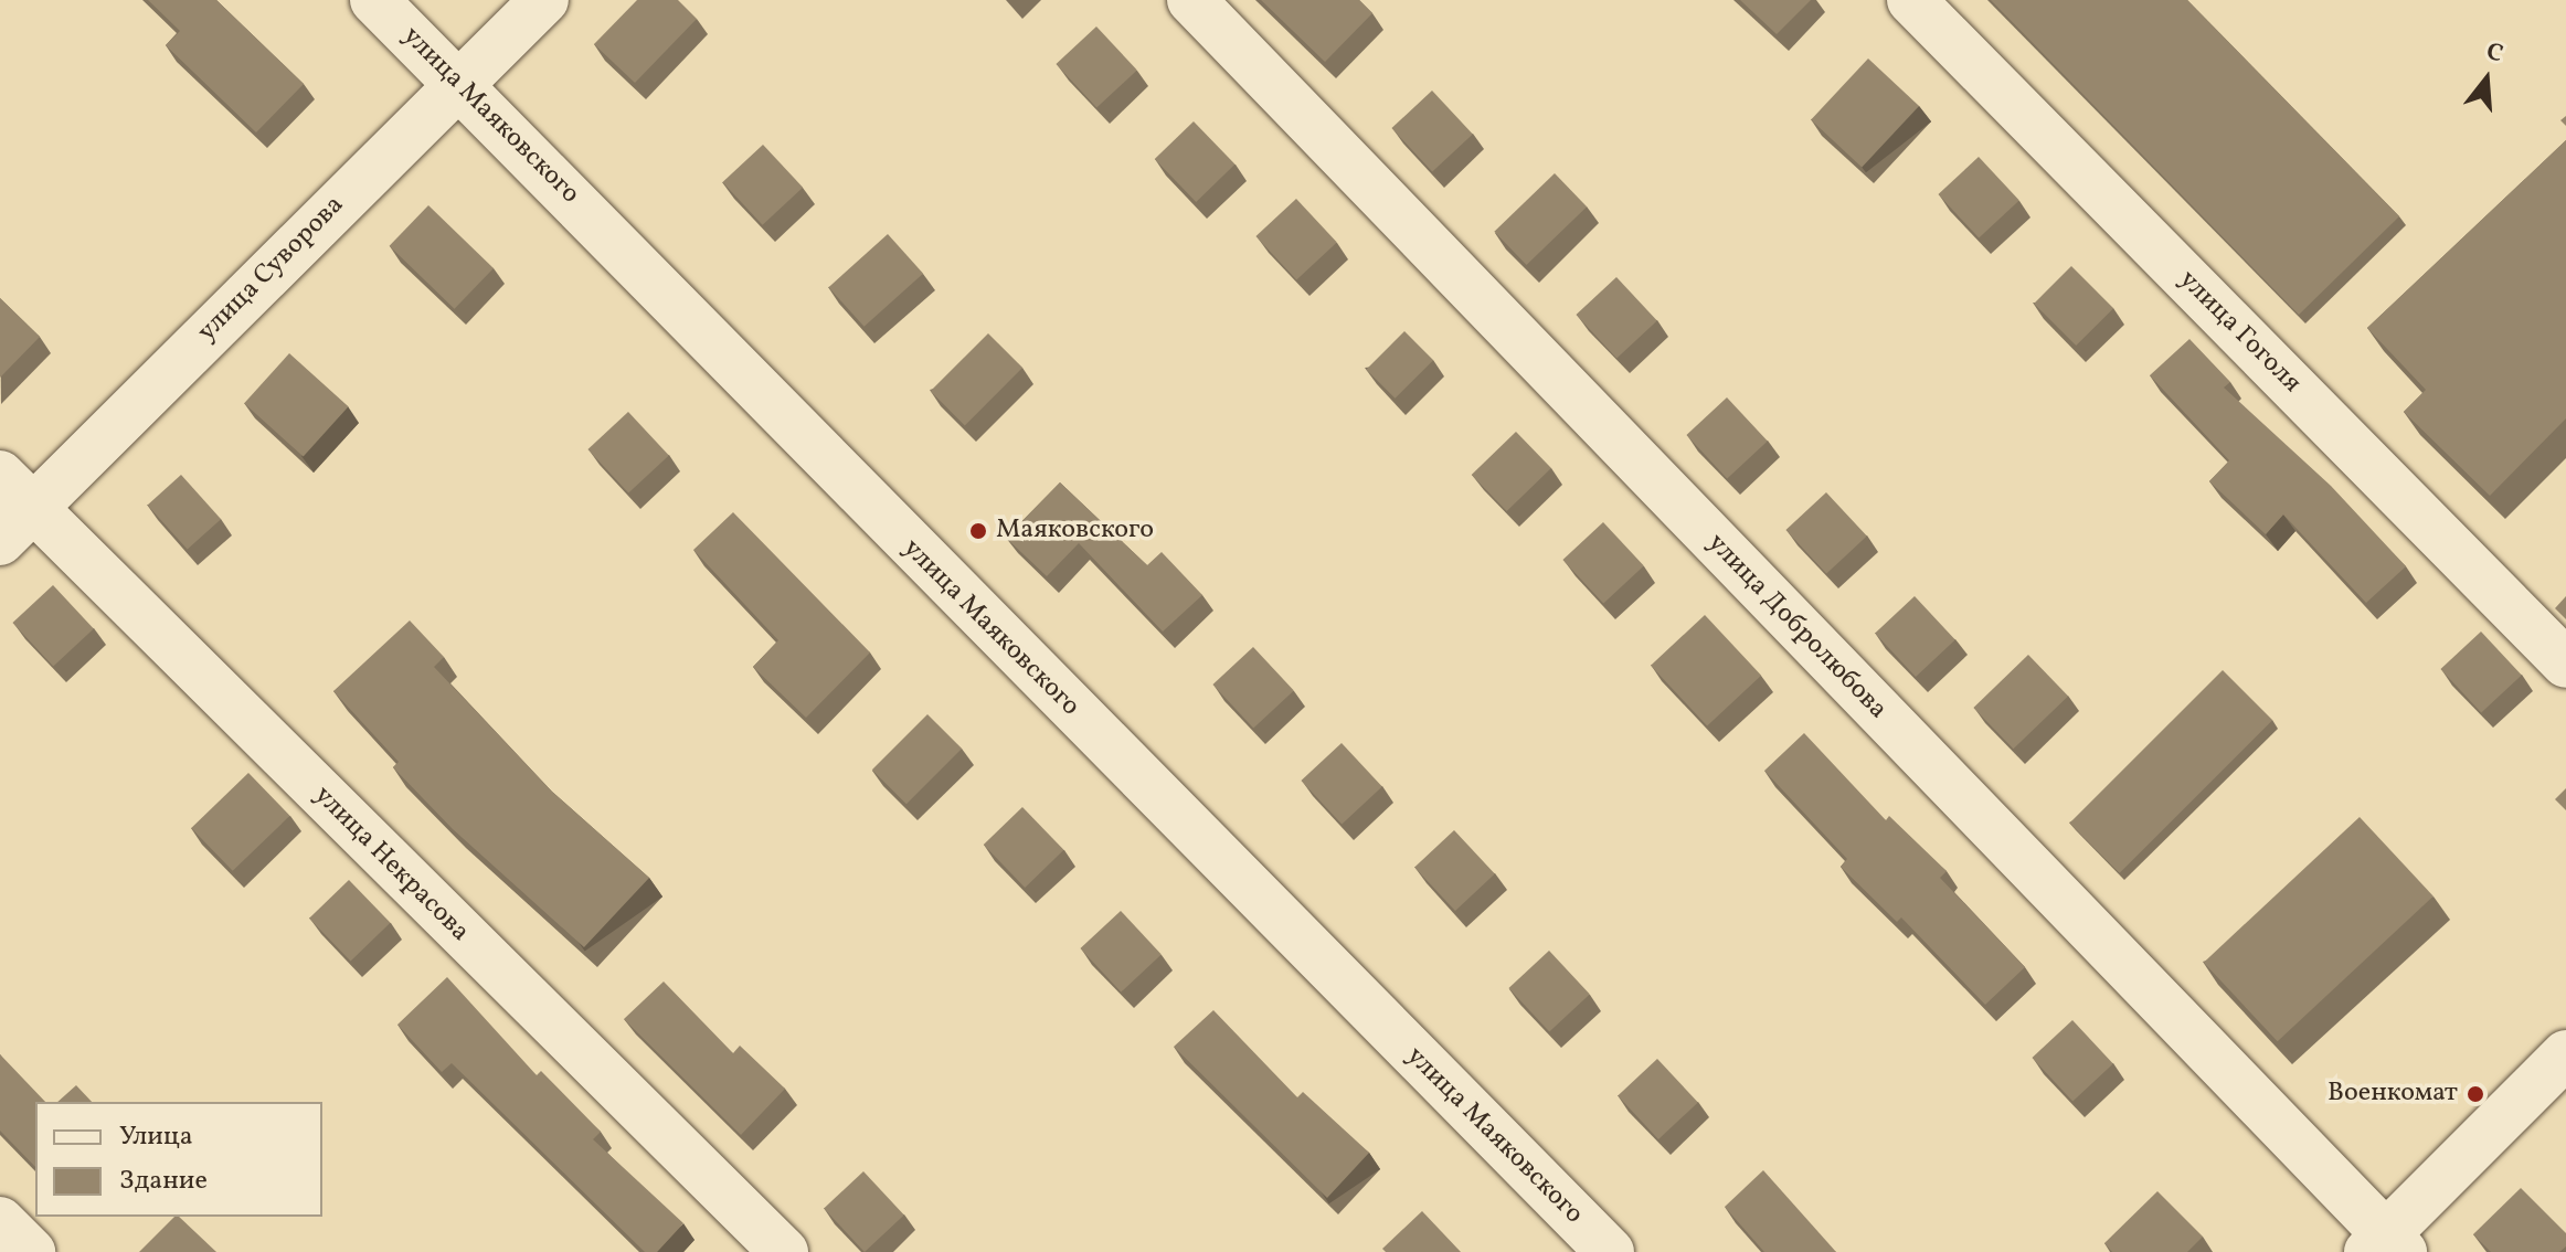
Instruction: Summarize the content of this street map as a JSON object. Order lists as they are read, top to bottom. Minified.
{"streets":{"street":["улица Маяковского","улица Суворова","улица Гоголя","улица Добролюбова","улица Некрасова"]},"crossings":[["улица Маяковского","улица Суворова"],["улица Суворова","улица Некрасова"]],"places":["Маяковского","Военкомат"],"legend":["Улица","Здание"],"north":"top"}
